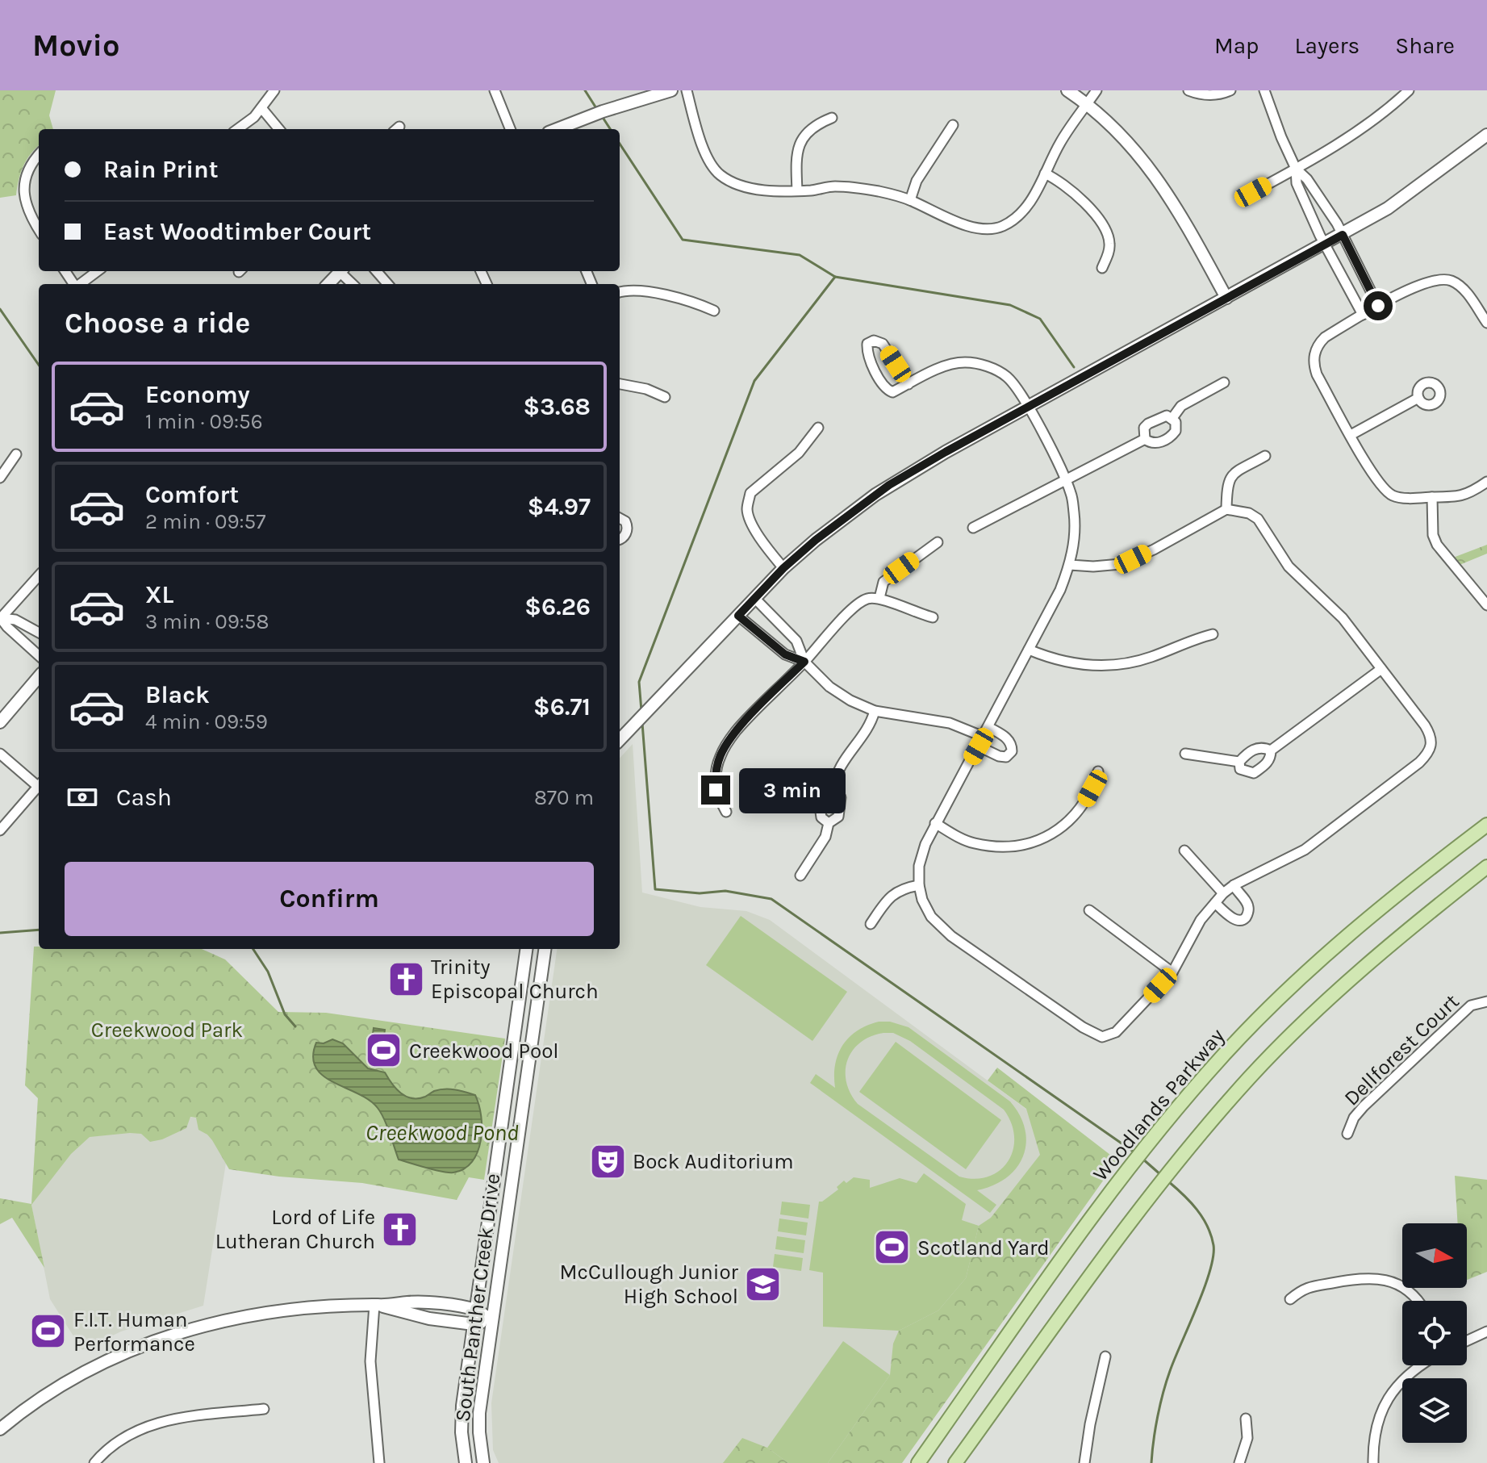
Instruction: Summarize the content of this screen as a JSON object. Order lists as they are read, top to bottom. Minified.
{"streets":{"main road":["Woodlands Parkway"],"street":["Dellforest Court","South Panther Creek Drive"]},"water":["Creekwood Pond"],"parks":["Creekwood Park"],"places":{"church":["Trinity Episcopal Church","Lord of Life Lutheran Church"],"sports":["Creekwood Pool","Scotland Yard","F.I.T. Human Performance"],"theatre":["Bock Auditorium"],"school or university":["McCullough Junior High School"]},"north":"right","page":{"header":"Movio","nav":["Map","Layers","Share"],"banner":["Rain Print","East Woodtimber Court"],"heading":"Choose a ride","list":[{"name":"Economy","note":"1 min · 09:56","value":"$3.68"},{"name":"Comfort","note":"2 min · 09:57","value":"$4.97"},{"name":"XL","note":"3 min · 09:58","value":"$6.26"},{"name":"Black","note":"4 min · 09:59","value":"$6.71"}],"pay":["Cash","870 m"],"bubble":"3 min","buttons":"Confirm"}}
